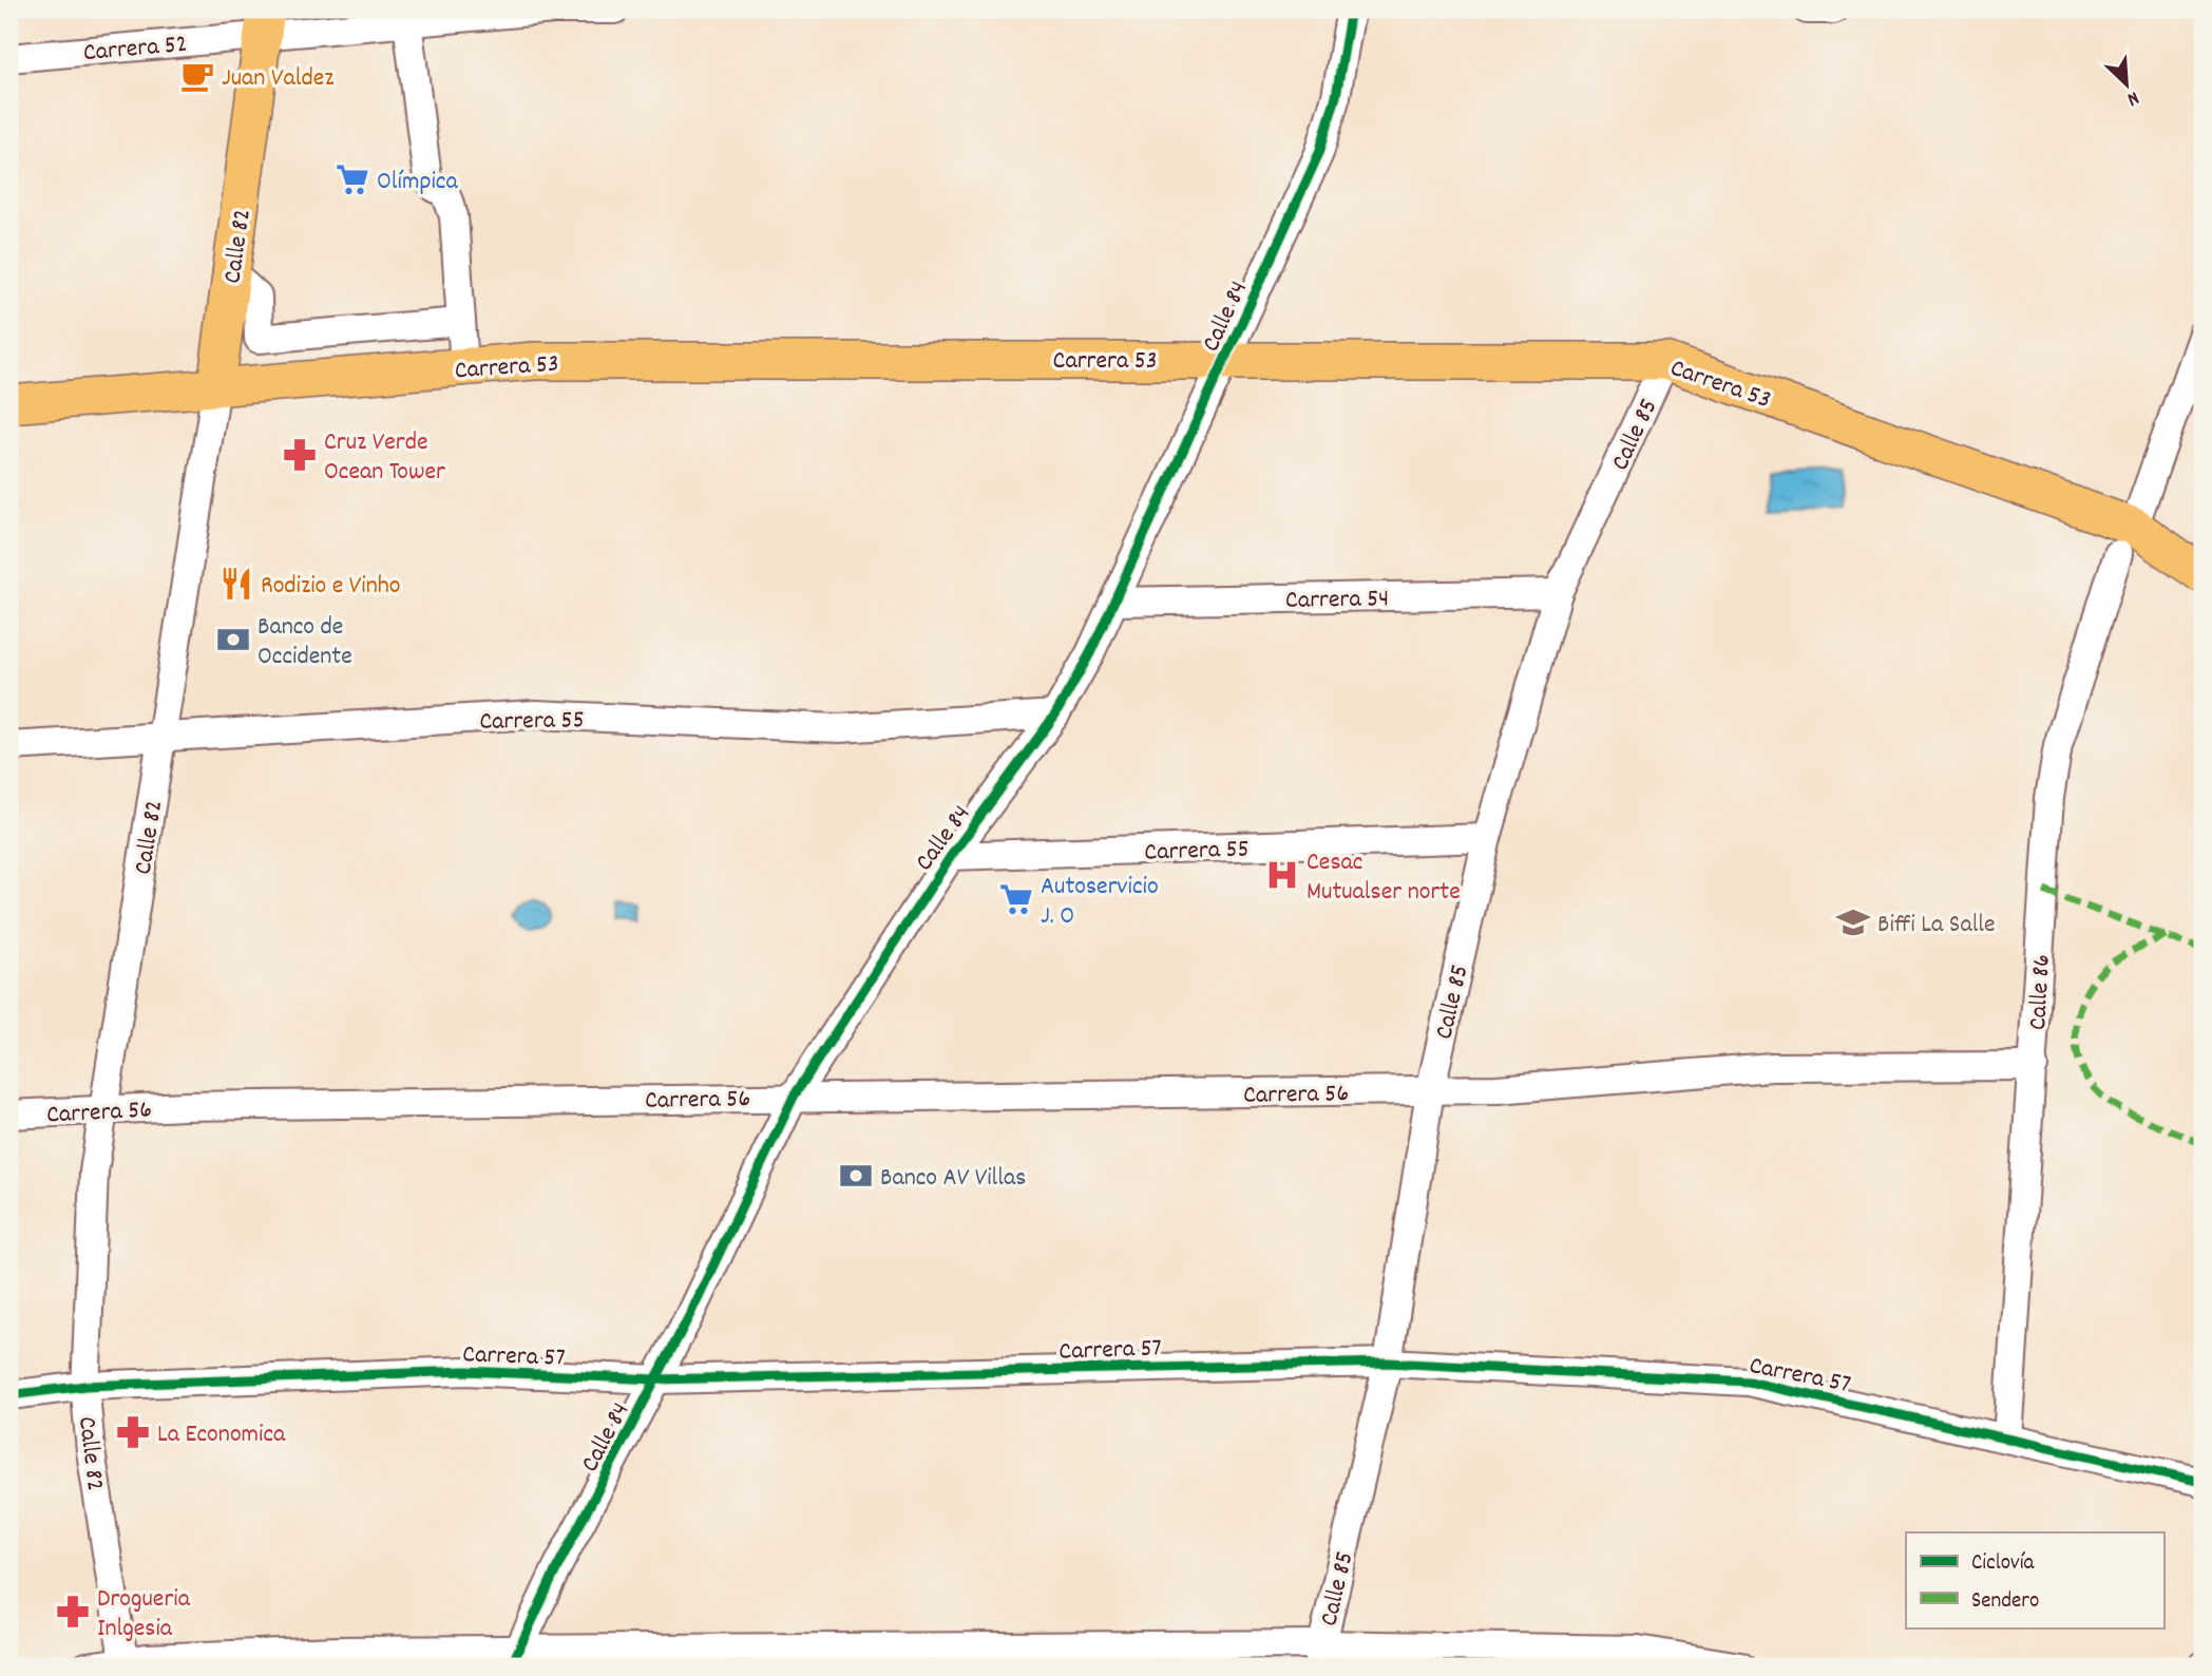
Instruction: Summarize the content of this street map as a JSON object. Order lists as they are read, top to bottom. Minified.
{"streets":{"main road":["Calle 82","Carrera 53"],"street":["Carrera 52","Calle 84","Calle 85","Carrera 54","Carrera 55","Calle 86","Carrera 56","Carrera 57"]},"crossings":[["Carrera 52","Calle 82"],["Calle 82","Carrera 53"],["Calle 82","Carrera 55"],["Calle 82","Carrera 56"],["Calle 82","Carrera 57"],["Calle 84","Carrera 53"],["Calle 84","Carrera 54"],["Calle 84","Carrera 55"],["Calle 84","Carrera 56"],["Calle 84","Carrera 57"],["Carrera 53","Calle 85"],["Carrera 53","Calle 86"],["Calle 85","Carrera 54"],["Calle 85","Carrera 55"],["Calle 85","Carrera 56"],["Calle 85","Carrera 57"],["Calle 86","Carrera 56"],["Calle 86","Carrera 57"]],"places":{"cafe":["Juan Valdez"],"supermarket":["Olímpica","Autoservicio J. O"],"pharmacy":["Cruz Verde Ocean Tower","La Economica","Drogueria Inlgesia"],"restaurant":["Rodizio e Vinho"],"bank":["Banco de Occidente","Banco AV Villas"],"hospital":["Cesac Mutualser norte"],"school or university":["Biffi La Salle"]},"legend":["Ciclovía","Sendero"],"north":"bottom right"}
